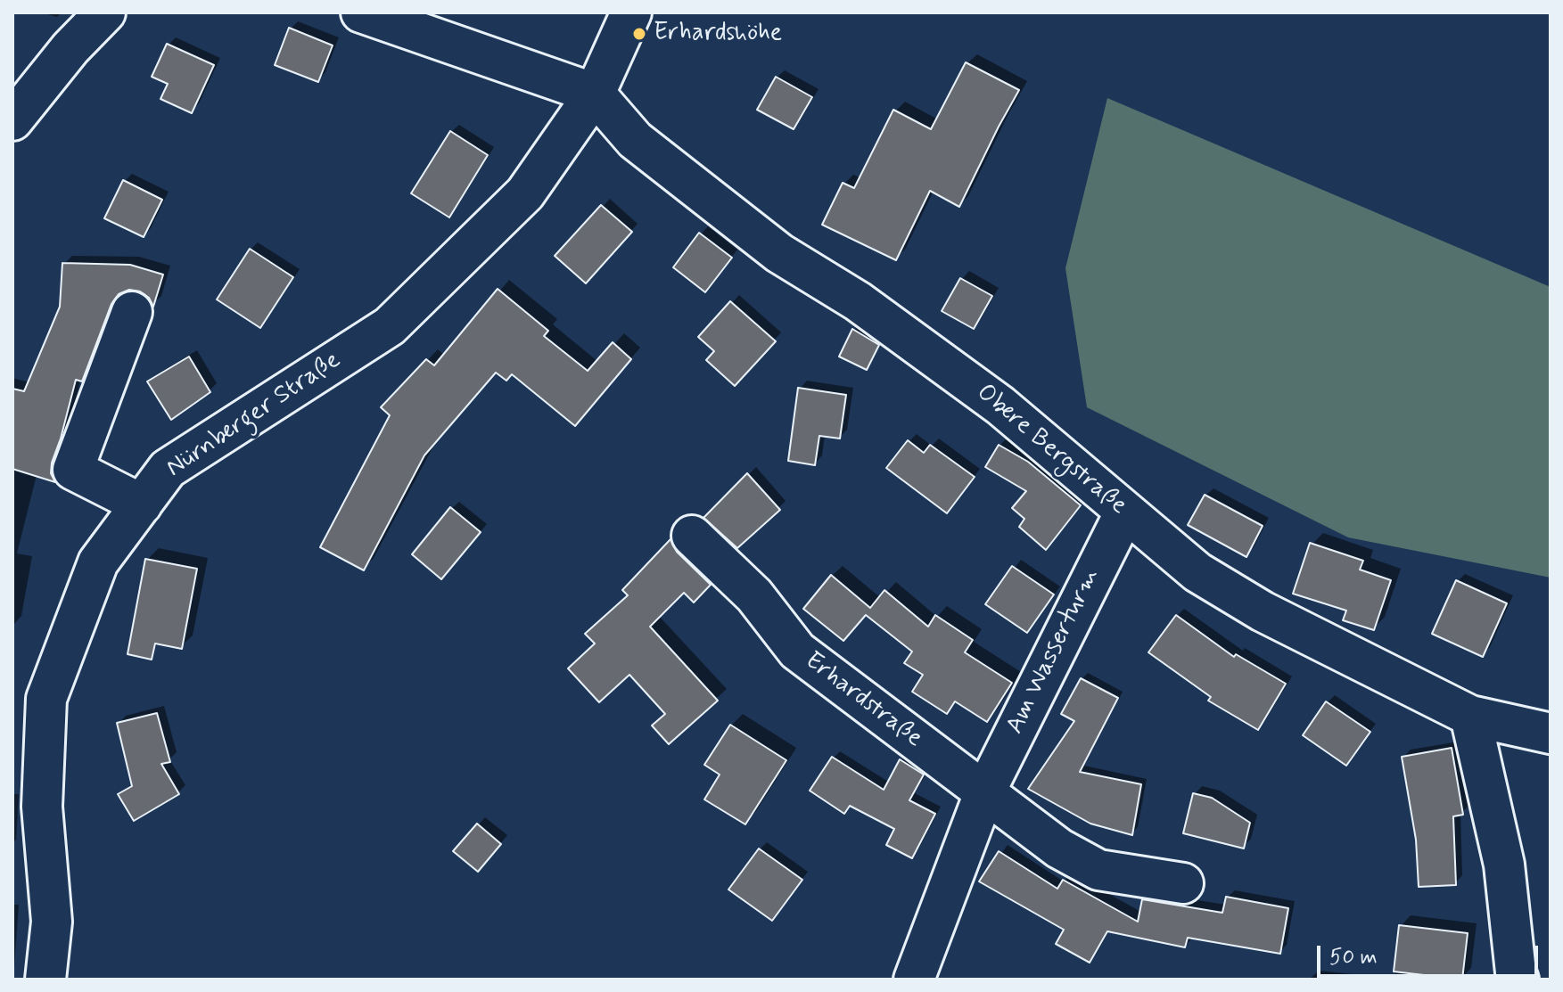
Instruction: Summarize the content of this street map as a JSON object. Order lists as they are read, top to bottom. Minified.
{"streets":{"street":["Nürnberger Straße","Obere Bergstraße","Am Wasserturm","Erhardstraße"]},"crossings":[["Nürnberger Straße","Obere Bergstraße"],["Obere Bergstraße","Am Wasserturm"],["Am Wasserturm","Erhardstraße"]],"places":["Erhardshöhe"],"scale_bar":"50 m"}
